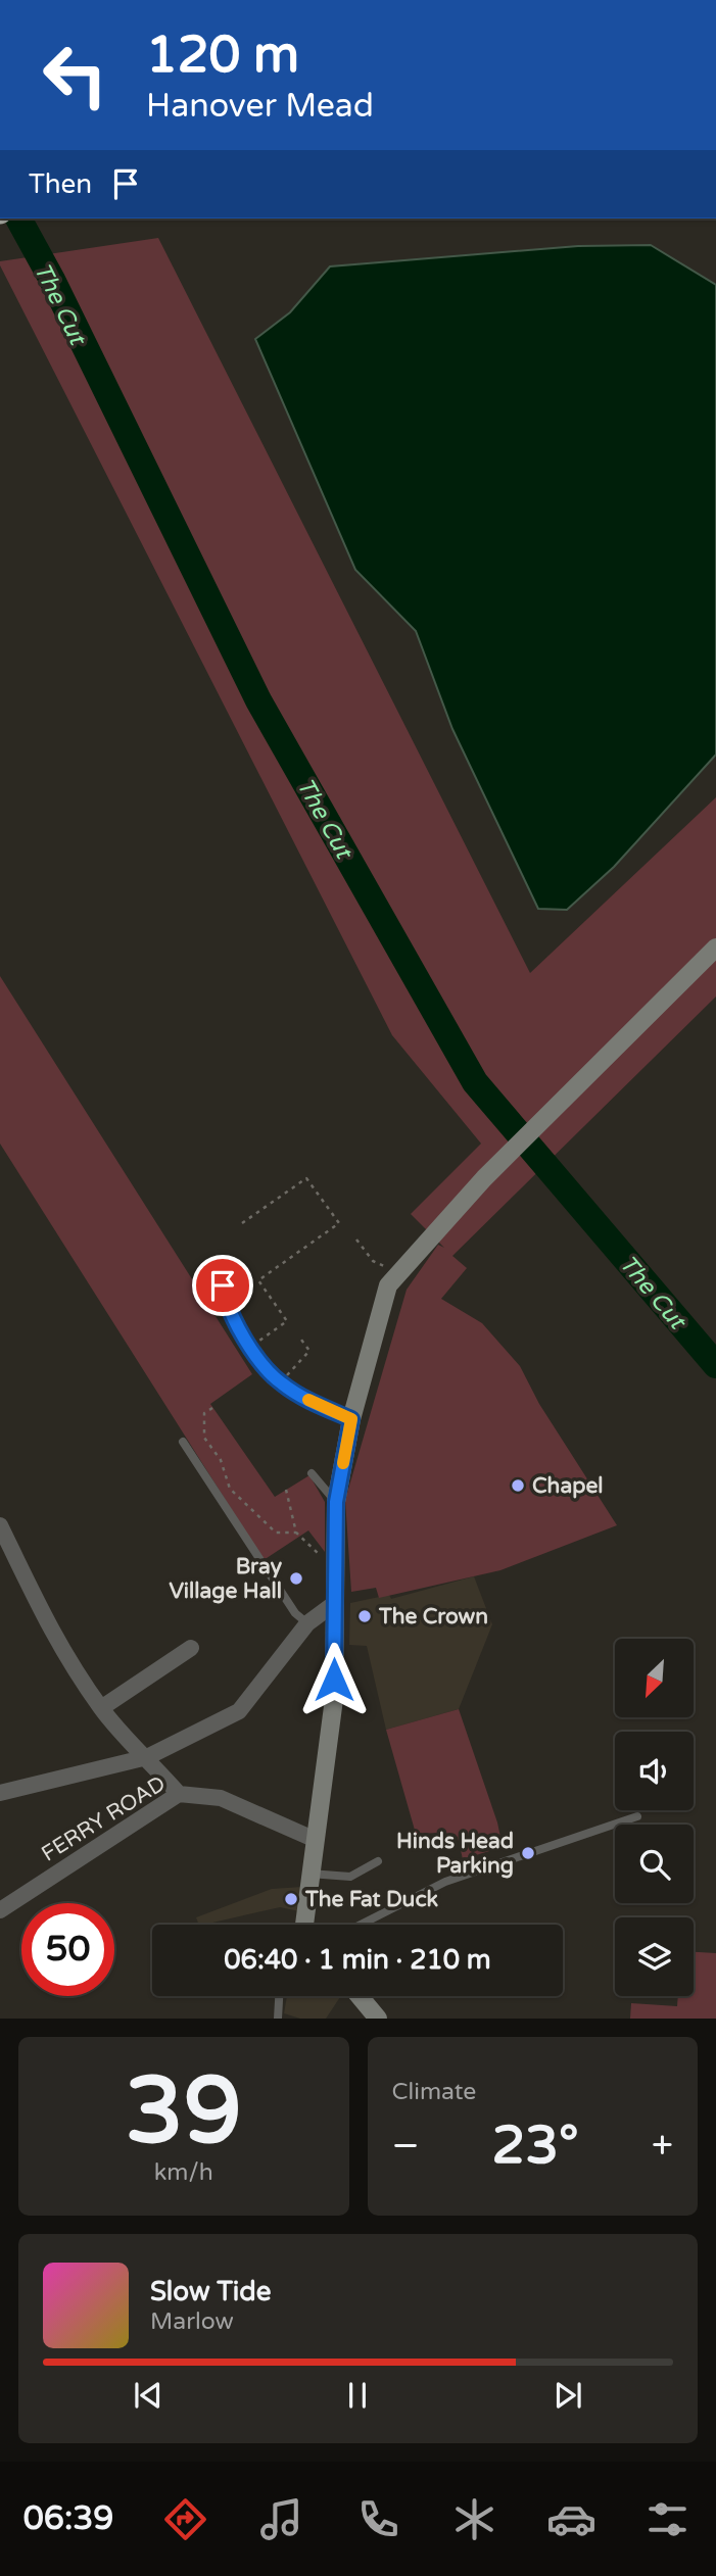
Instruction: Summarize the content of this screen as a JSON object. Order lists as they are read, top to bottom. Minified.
{"streets":{"street":["FERRY ROAD"]},"water":["The Cut"],"places":["Chapel","Bray Village Hall","The Crown","Hinds Head Parking","The Fat Duck"],"north":"bottom left","page":{"turn":["120 m","Hanover Mead"],"then":"Then","limit":"50","trip":"06:40 · 1 min · 210 m","tile":[["39","km/h"],"Climate"],"heat":["−","23°","+"],"song":["Slow Tide","Marlow"],"tabs":"06:39"}}
